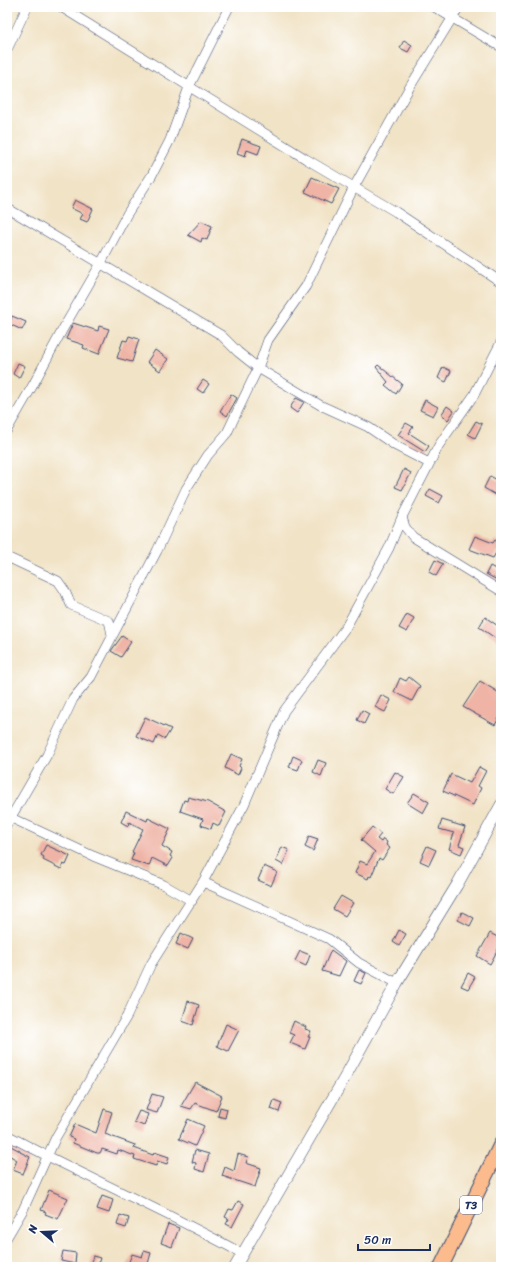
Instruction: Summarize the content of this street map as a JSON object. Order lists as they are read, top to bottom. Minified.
{"streets":{"highway":["T3"]},"scale_bar":"50 m","north":"left"}
